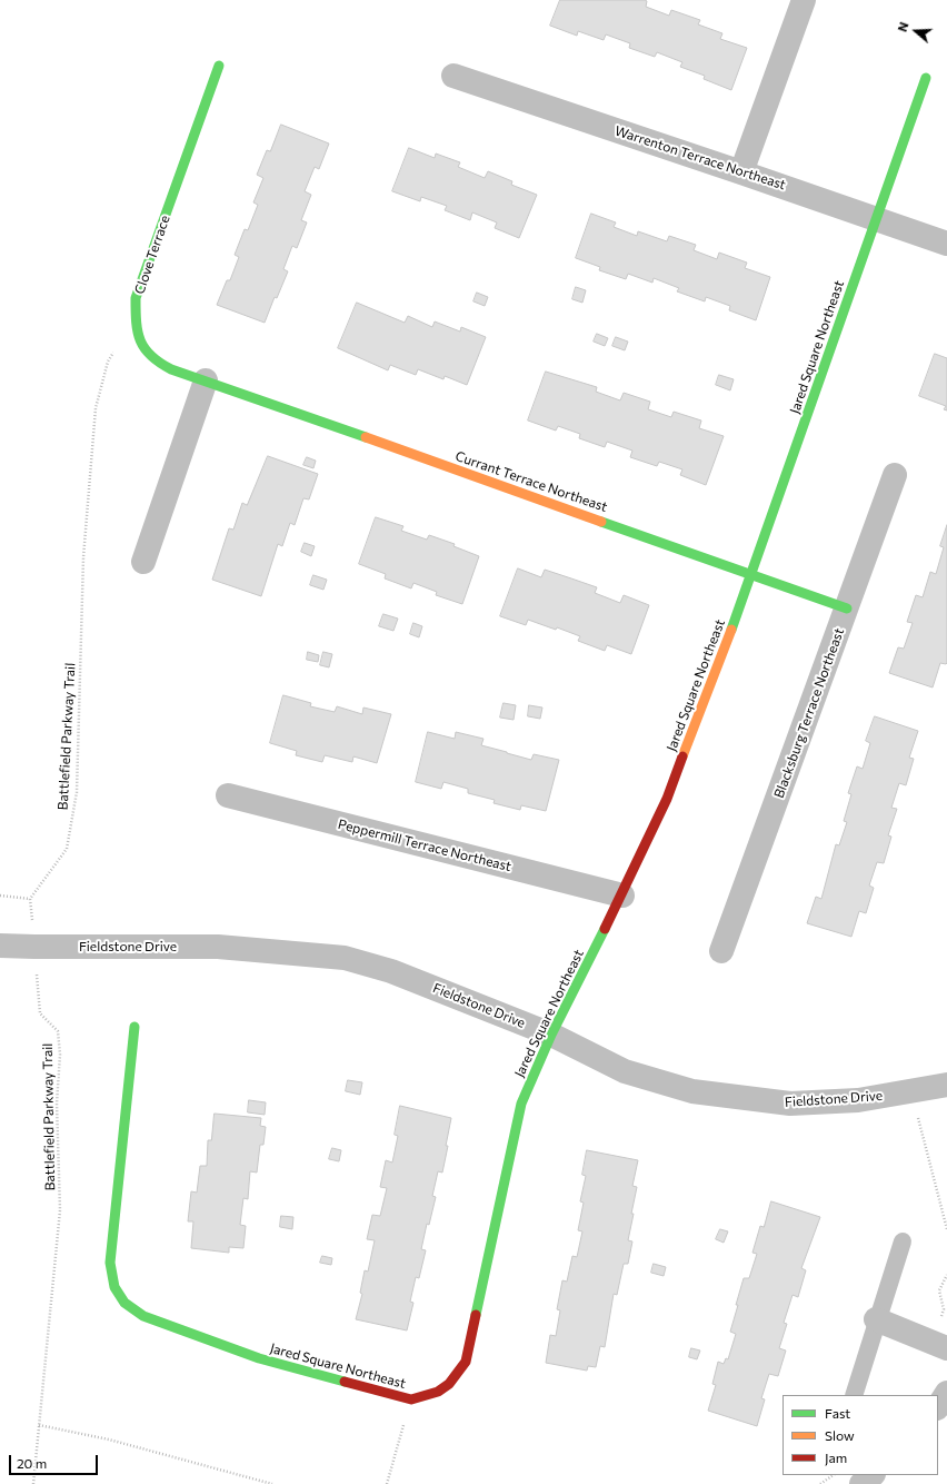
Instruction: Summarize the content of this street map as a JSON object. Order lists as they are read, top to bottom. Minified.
{"streets":{"street":["Warrenton Terrace Northeast","Clove Terrace","Jared Square Northeast","Currant Terrace Northeast","Blacksburg Terrace Northeast","Peppermill Terrace Northeast","Fieldstone Drive"],"path":["Battlefield Parkway Trail"]},"crossings":[["Warrenton Terrace Northeast","Jared Square Northeast"],["Clove Terrace","Currant Terrace Northeast"],["Clove Terrace","Battlefield Parkway Trail"],["Jared Square Northeast","Currant Terrace Northeast"],["Jared Square Northeast","Peppermill Terrace Northeast"],["Jared Square Northeast","Fieldstone Drive"],["Currant Terrace Northeast","Blacksburg Terrace Northeast"],["Battlefield Parkway Trail","Fieldstone Drive"]],"legend":["Fast","Slow","Jam"],"scale_bar":"20 m","north":"left"}
